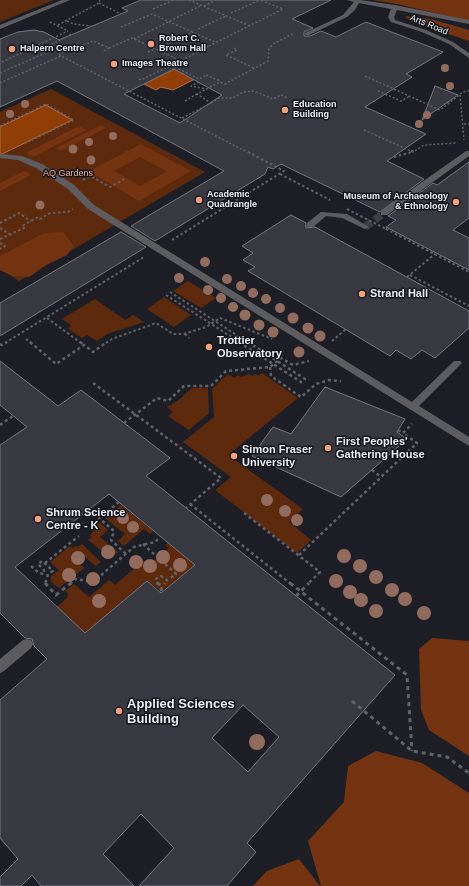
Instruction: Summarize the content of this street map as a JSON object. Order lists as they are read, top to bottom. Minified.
{"streets":{"street":["Arts Road"]},"parks":["AQ Gardens"],"places":["Robert C. Brown Hall","Halpern Centre","Images Theatre","Education Building","Academic Quadrangle","Museum of Archaeology & Ethnology","Strand Hall","Trottier Observatory","First Peoples' Gathering House","Simon Fraser University","Shrum Science Centre - K","Applied Sciences Building"]}
